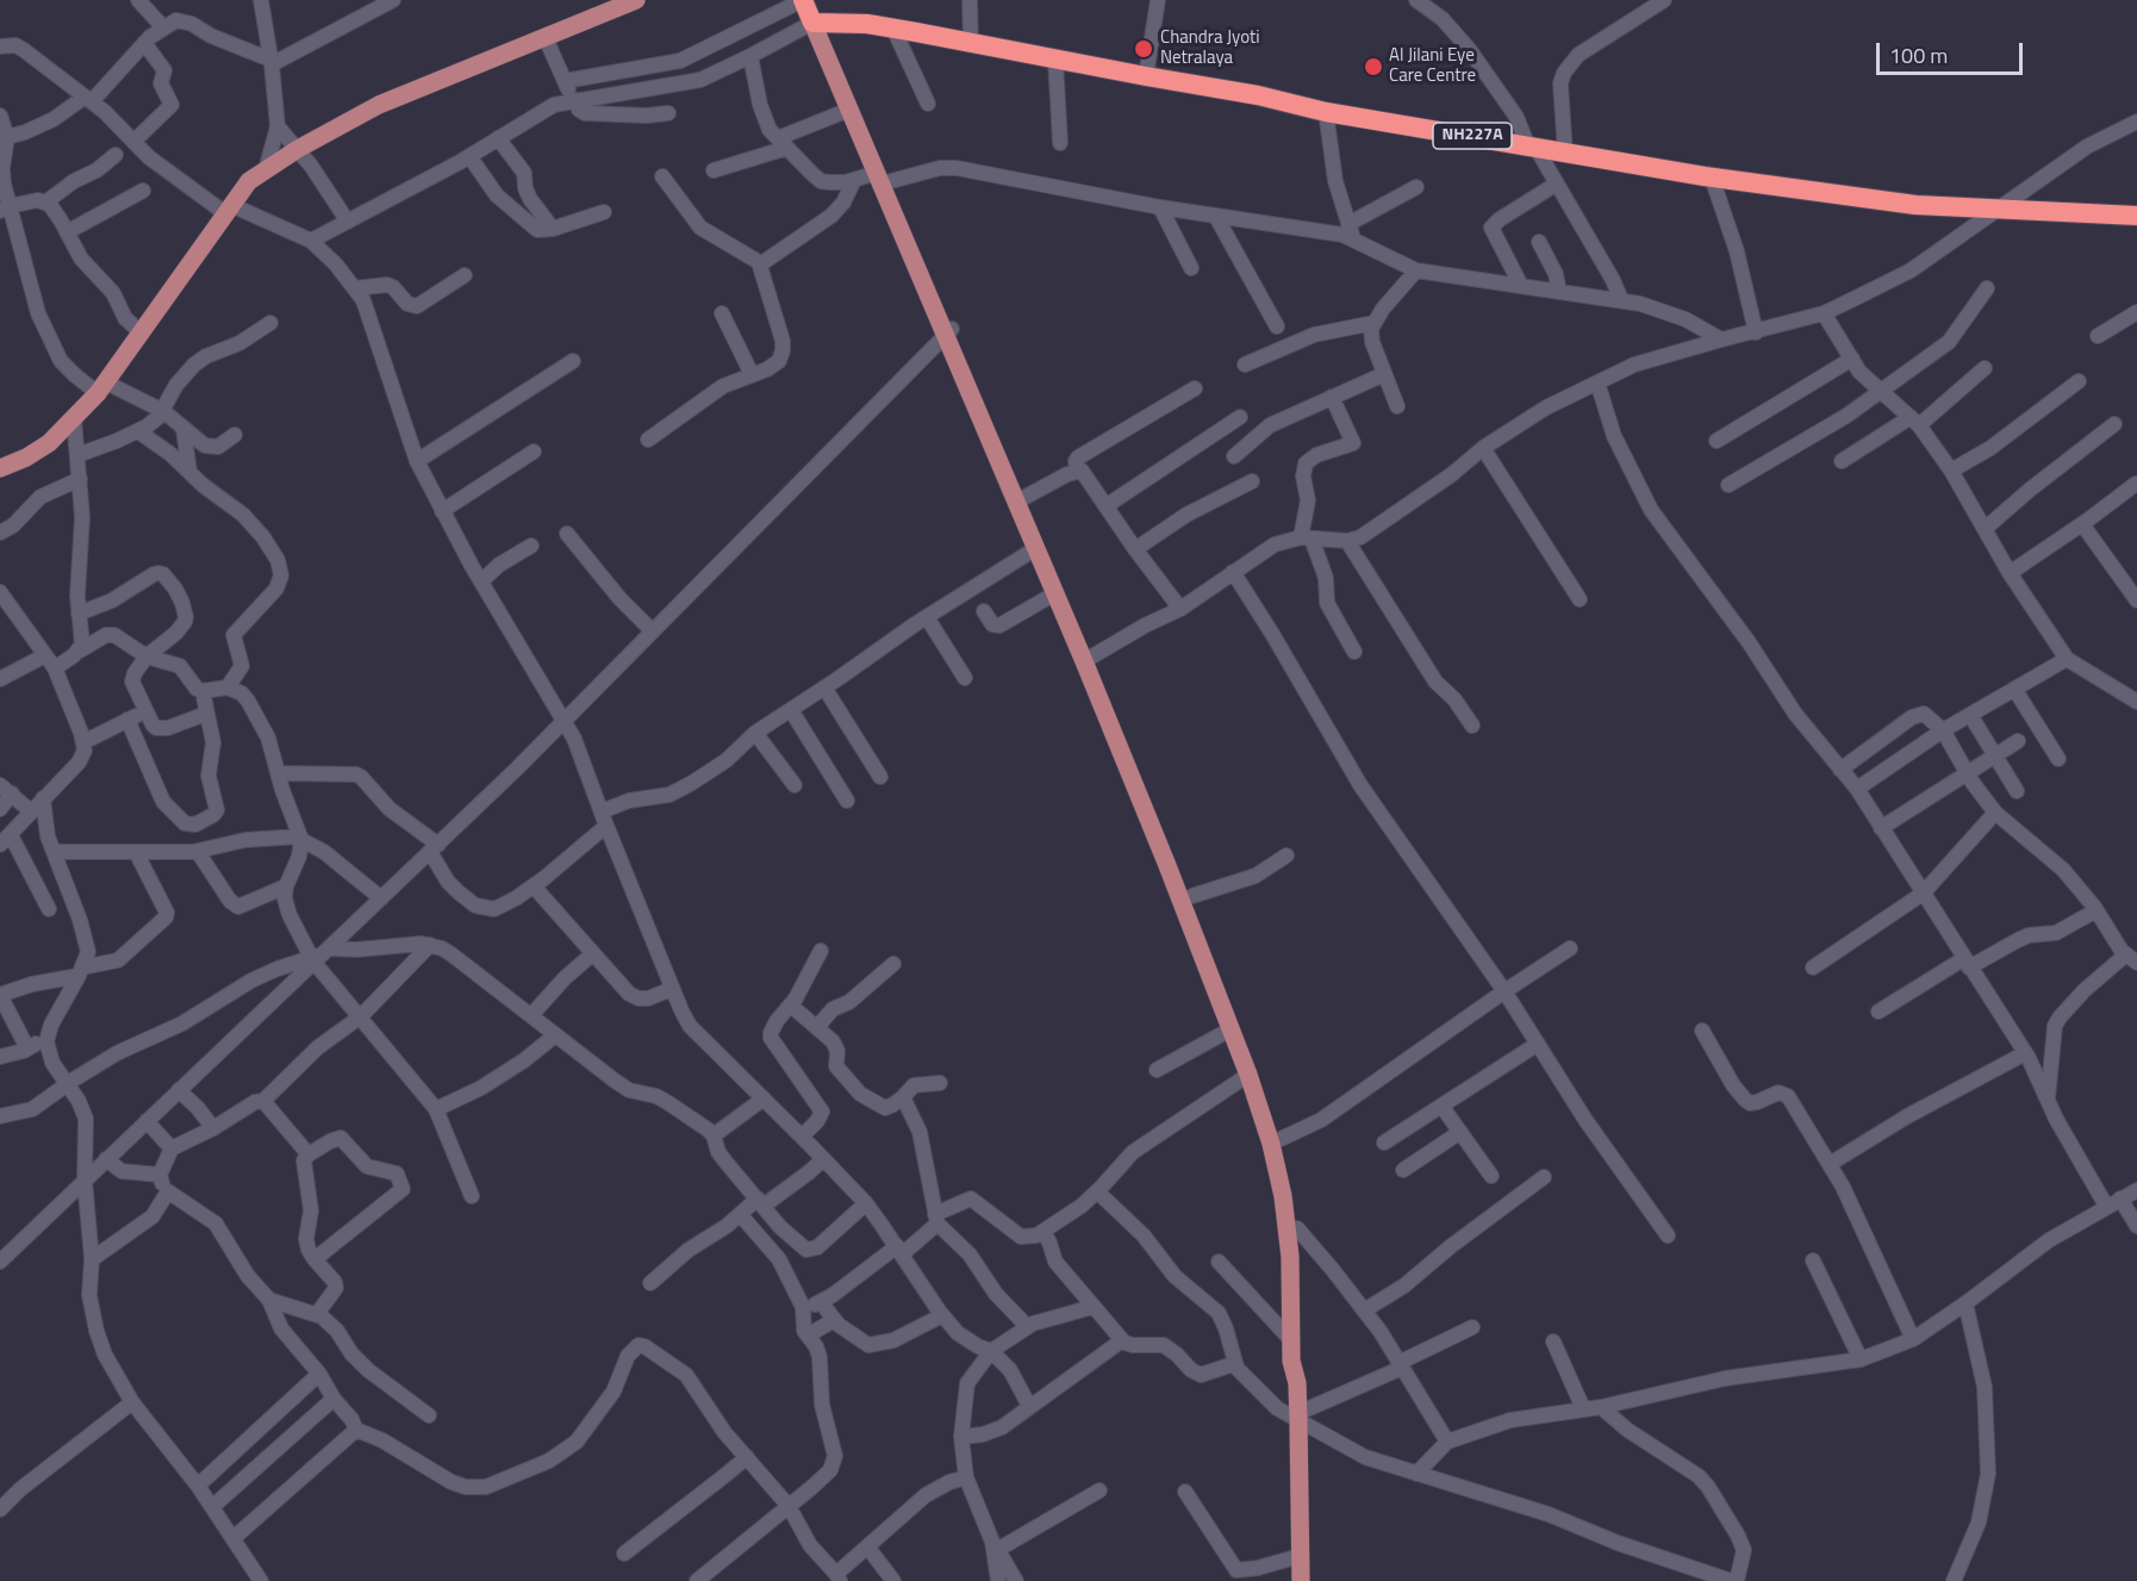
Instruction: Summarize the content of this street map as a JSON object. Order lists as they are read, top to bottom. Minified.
{"streets":{"highway":["NH227A"]},"places":["Chandra Jyoti Netralaya","Al Jilani Eye Care Centre"],"scale_bar":"100 m"}
